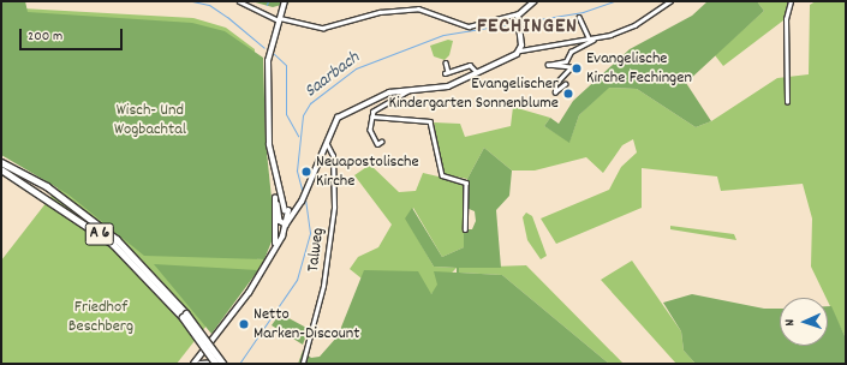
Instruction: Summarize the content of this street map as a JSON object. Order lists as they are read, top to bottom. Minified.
{"streets":{"highway":["A 6"],"street":["Talweg"]},"districts":["FECHINGEN"],"water":["Saarbach"],"parks":["Wisch- Und Wogbachtal","Friedhof Beschberg"],"places":["Evangelische Kirche Fechingen","Evangelischer Kindergarten Sonnenblume","Neuapostolische Kirche","Netto Marken-Discount"],"scale_bar":"200 m","north":"left"}
